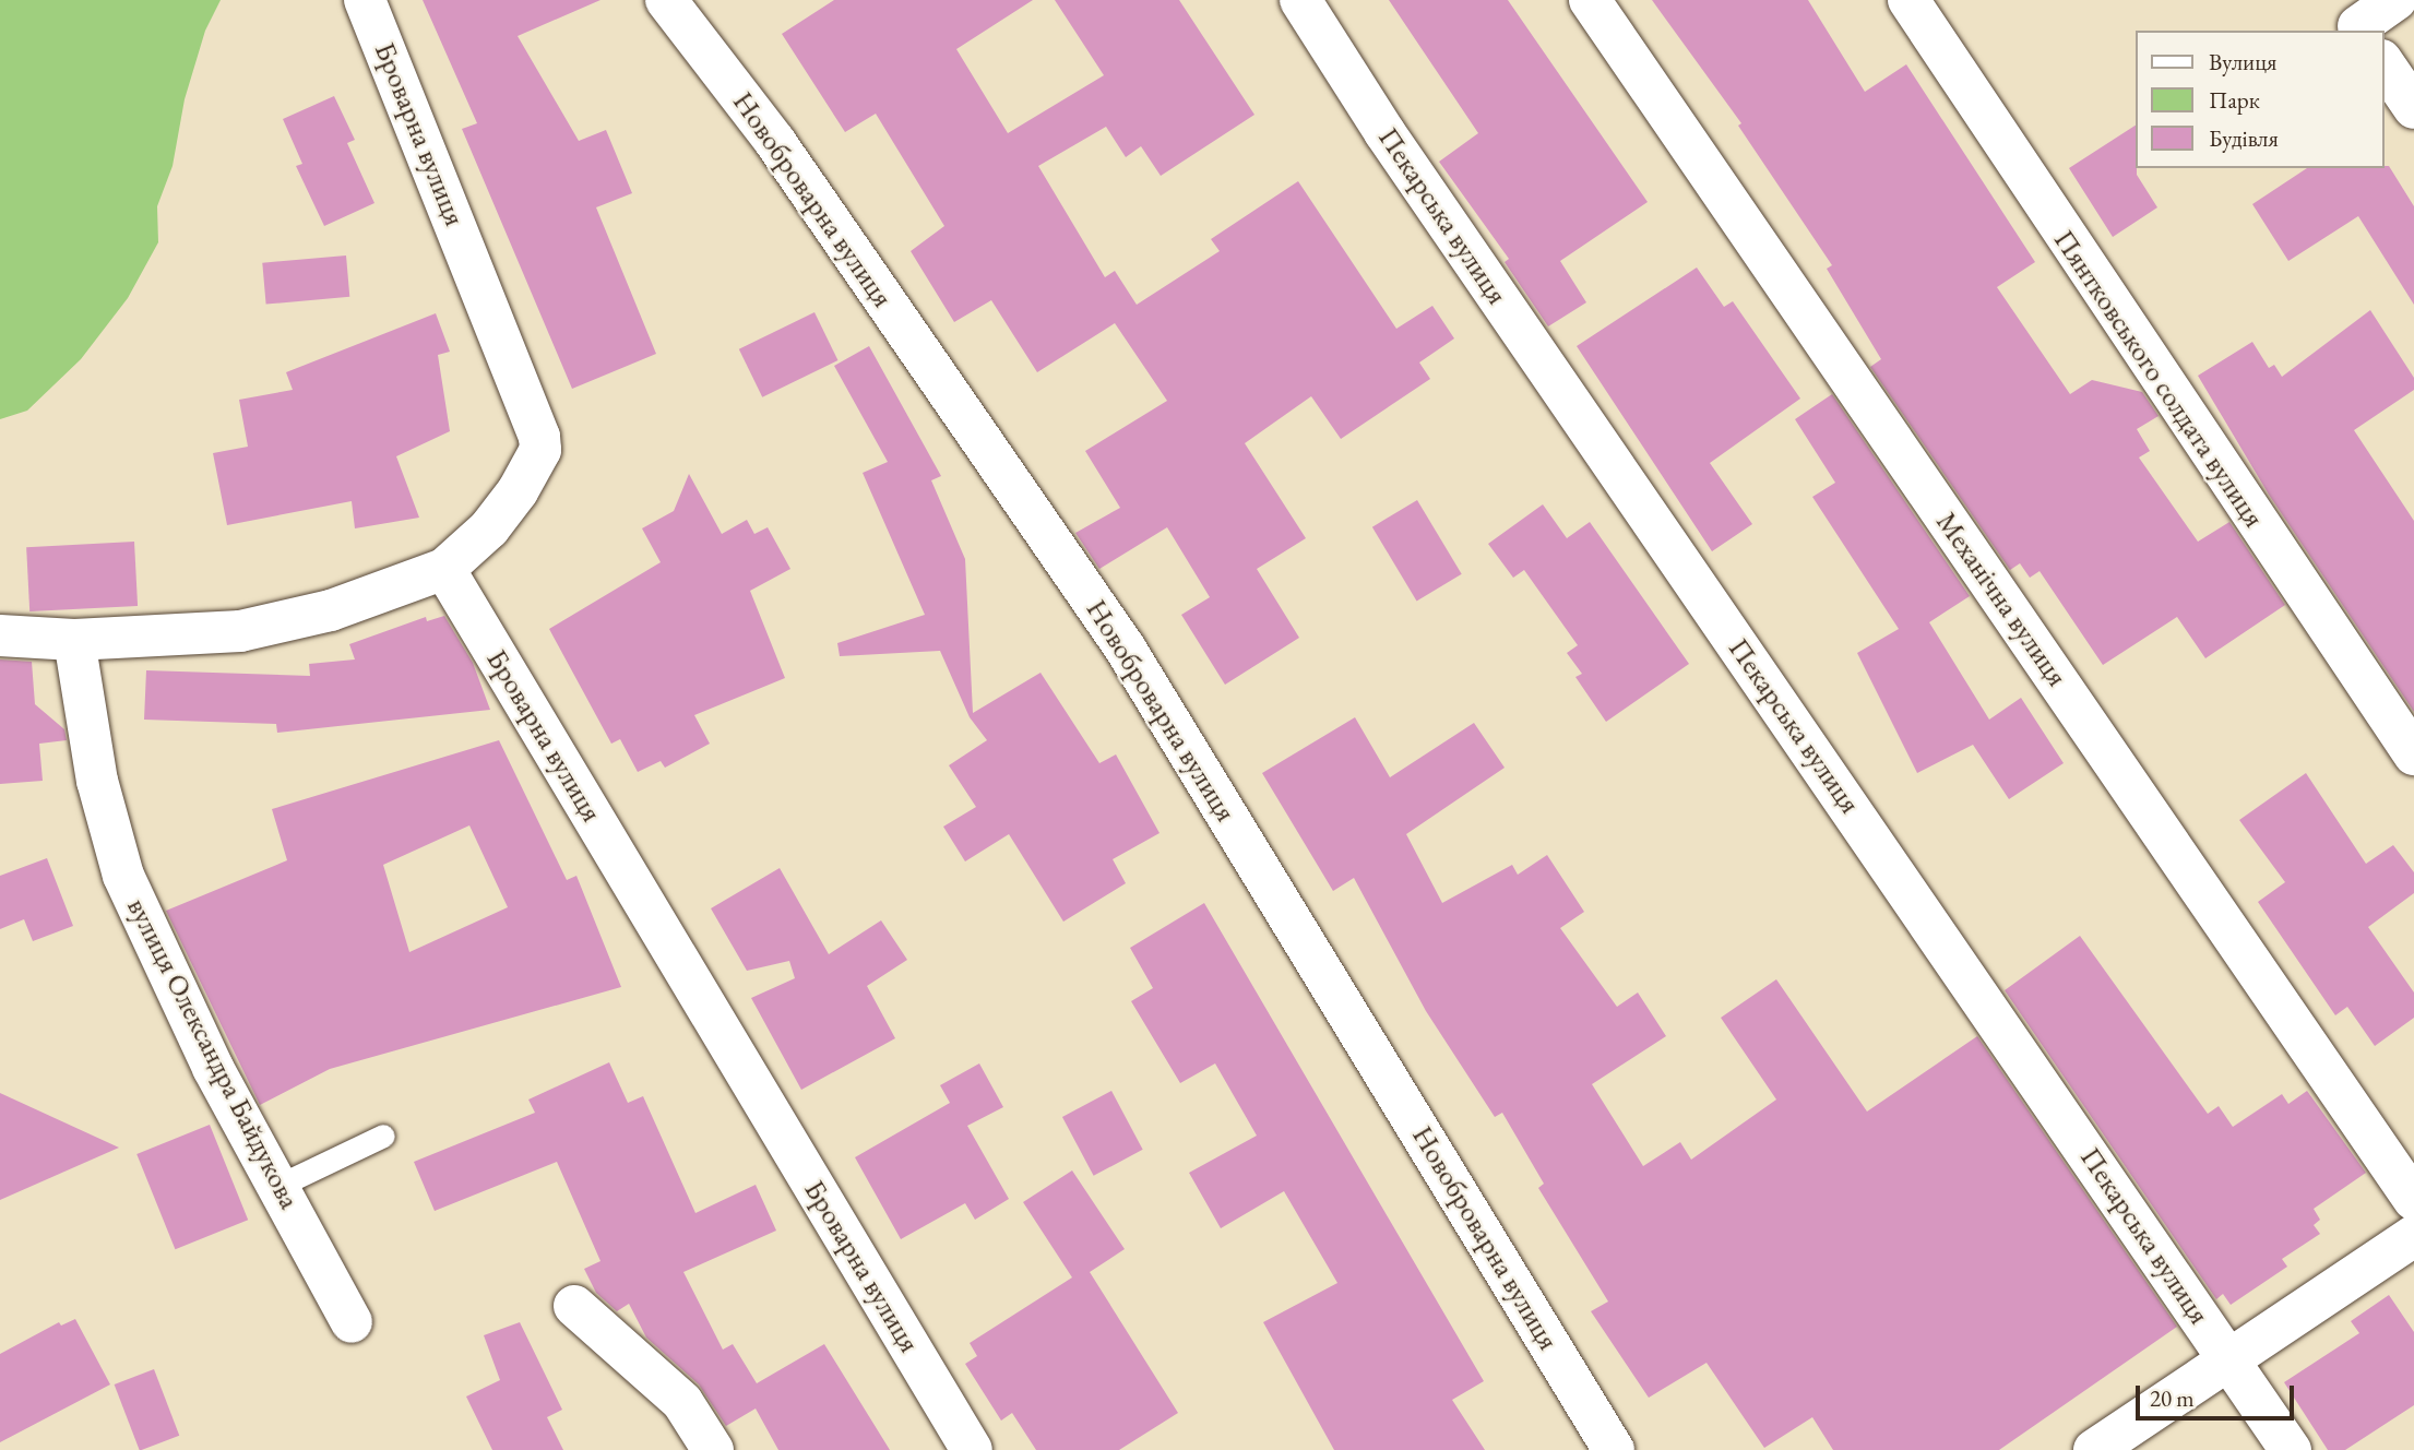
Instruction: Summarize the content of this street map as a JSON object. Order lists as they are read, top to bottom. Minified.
{"streets":{"street":["Броварна вулиця","Новоброварна вулиця","Пекарська вулиця","Пянтковського солдата вулиця","Механічна вулиця","вулиця Олександра Байдукова"]},"legend":["Вулиця","Парк","Будівля"],"scale_bar":"20 m"}
